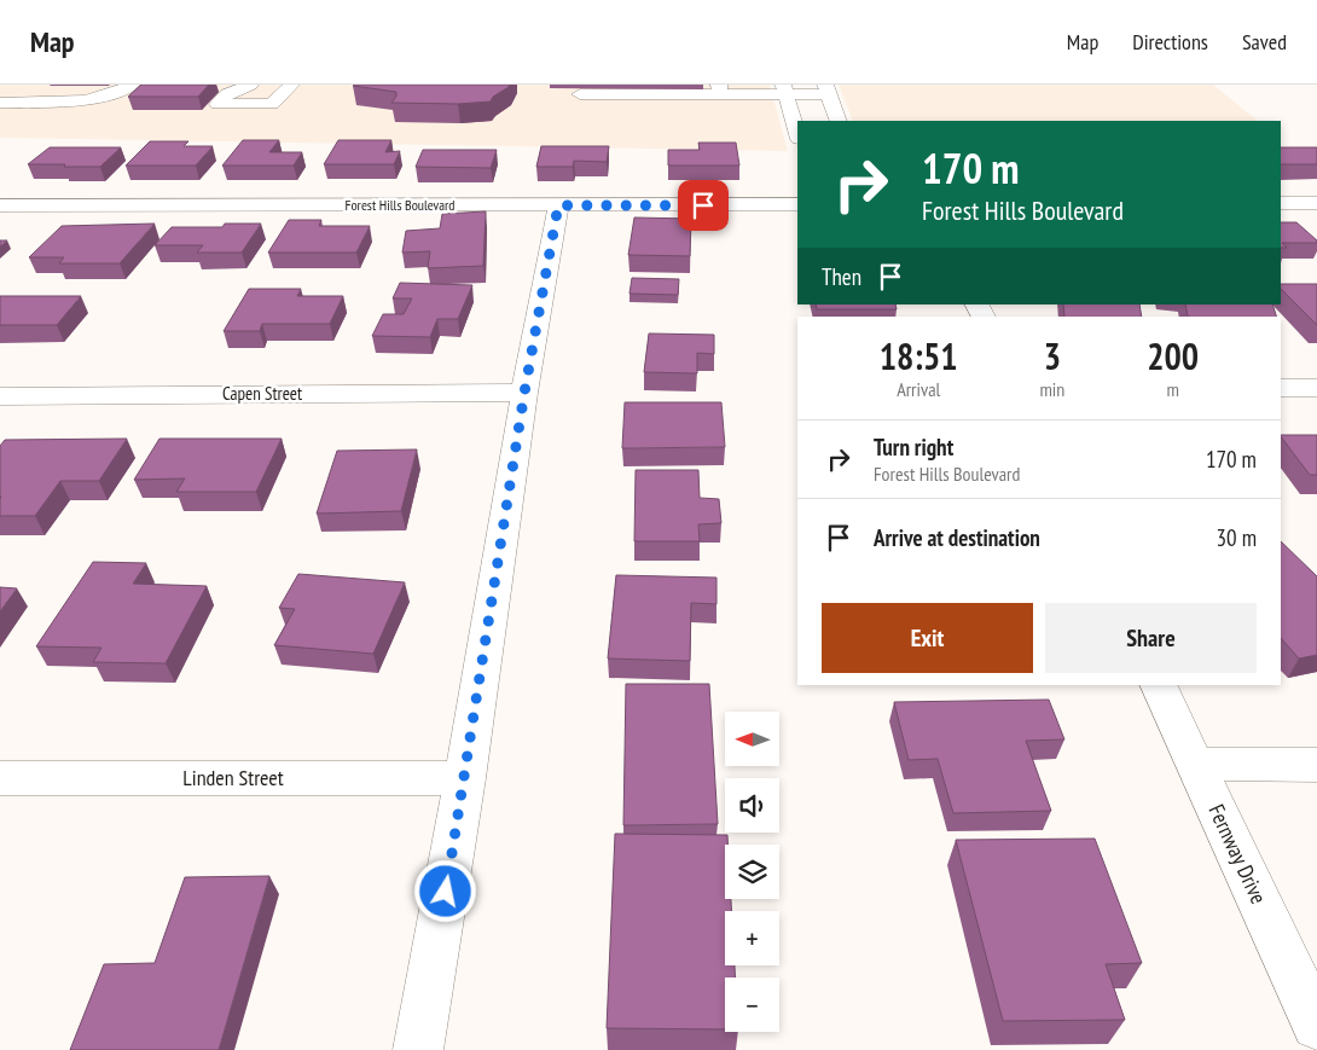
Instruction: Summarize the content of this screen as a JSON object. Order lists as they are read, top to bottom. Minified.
{"streets":{"street":["Forest Hills Boulevard","Capen Street","Linden Street","Fernway Drive"]},"north":"left","page":{"header":"Map","nav":["Map","Directions","Saved"],"turn":["170 m","Forest Hills Boulevard"],"then":"Then","eta":["18:51","Arrival","3","min","200","m"],"list":[{"name":"Turn right","note":"Forest Hills Boulevard","value":"170 m"},{"name":"Arrive at destination","value":"30 m"}],"buttons":["Exit","Share"],"map_buttons":["+","−"]}}
